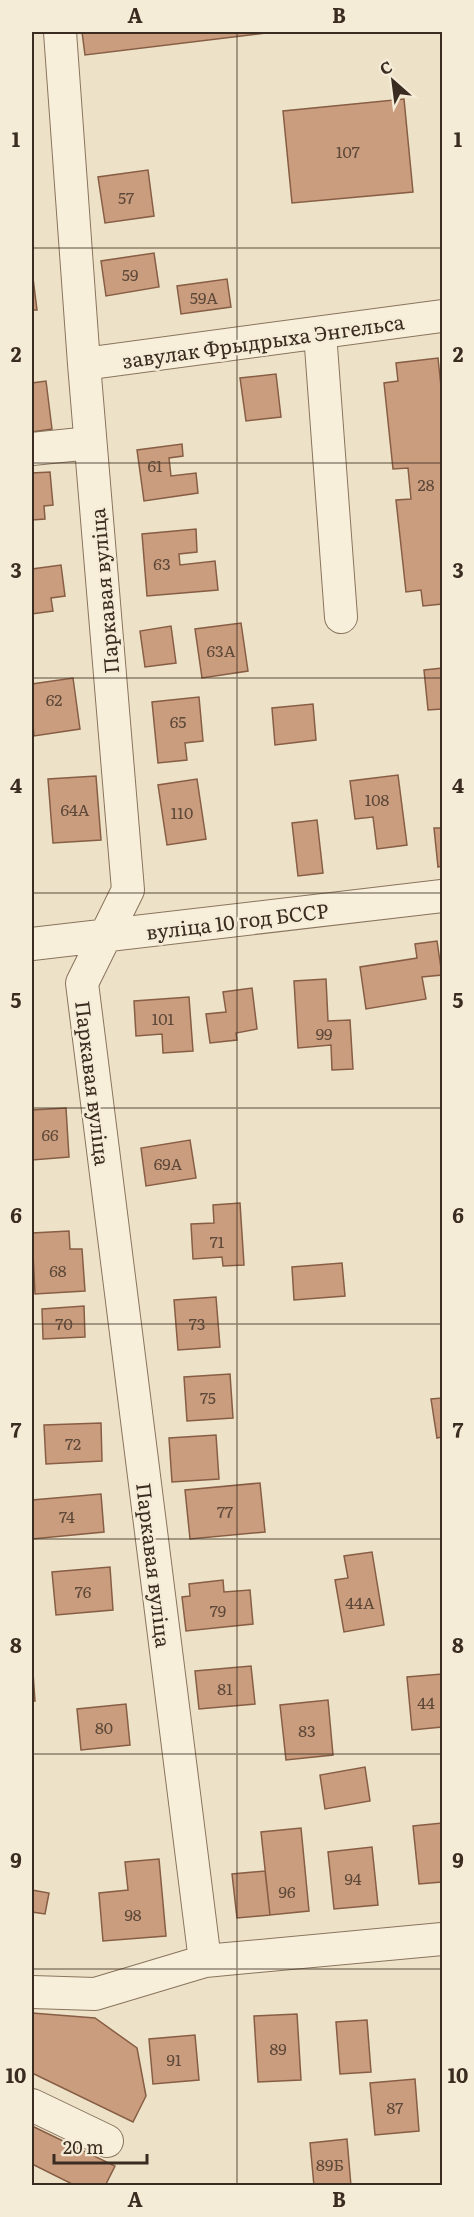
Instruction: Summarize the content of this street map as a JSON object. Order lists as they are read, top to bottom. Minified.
{"streets":{"street":["завулак Фрыдрыха Энгельса","Паркавая вуліца","вуліца 10 год БССР"]},"crossings":[["завулак Фрыдрыха Энгельса","Паркавая вуліца"],["Паркавая вуліца","вуліца 10 год БССР"]],"house_numbers":["107","57","59","59А","61","28","63","63А","62","65","108","64А","110","101","99","66","69А","71","68","70","73","75","72","77","74","76","44А","79","81","44","80","83","94","96","98","89","91","87","89Б"],"scale_bar":"20 m","north":"top left","grid":{"columns":["A","B"],"rows":["1","2","3","4","5","6","7","8","9","10"]}}
